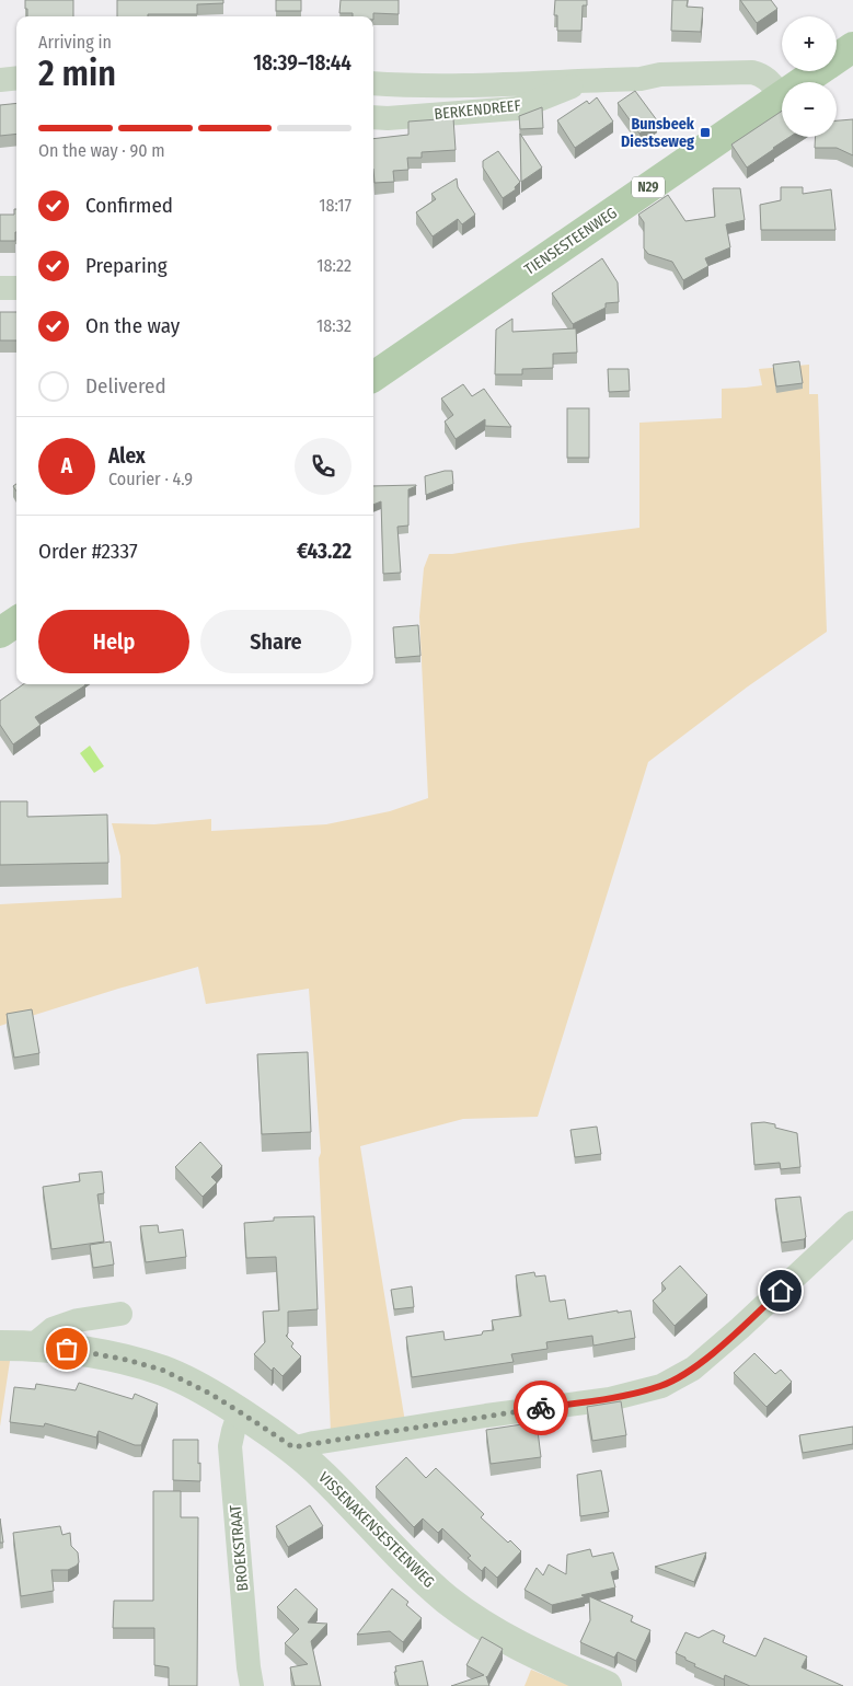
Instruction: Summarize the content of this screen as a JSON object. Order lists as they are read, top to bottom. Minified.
{"streets":{"main road":["N29","TIENSESTEENWEG"],"street":["BERKENDREEF","VISSENAKENSESTEENWEG","BROEKSTRAAT"]},"crossings":[["BERKENDREEF","TIENSESTEENWEG"],["VISSENAKENSESTEENWEG","BROEKSTRAAT"]],"places":{"transit":["Bunsbeek Diestseweg"]},"page":{"map_buttons":["+","−"],"heading":["2 min","Arriving in","18:39–18:44"],"panel":["Alex","Courier · 4.9","Order #2337","€43.22"],"bar":"On the way · 90 m","list":[["Confirmed","18:17"],["Preparing","18:22"],["On the way","18:32"],"Delivered"],"round":"A","buttons":["Help","Share"]}}
